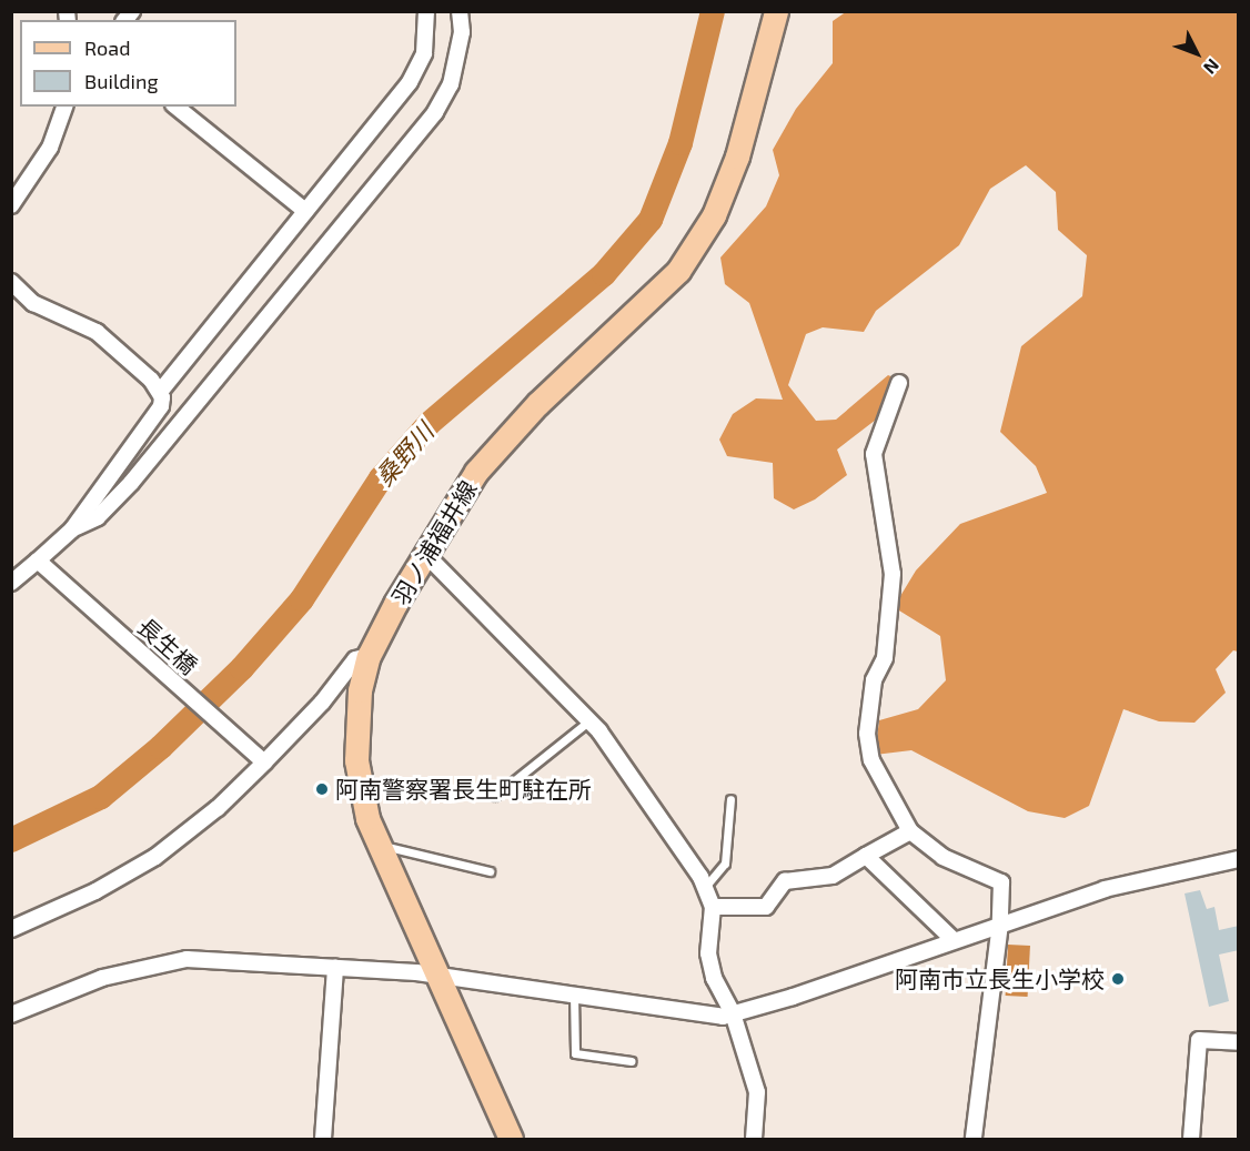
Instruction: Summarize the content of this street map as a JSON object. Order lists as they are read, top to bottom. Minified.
{"streets":{"main road":["羽ノ浦福井線"],"street":["長生橋"]},"water":["桑野川"],"places":["阿南警察署長生町駐在所","阿南市立長生小学校"],"legend":["Road","Building"],"north":"bottom right"}
